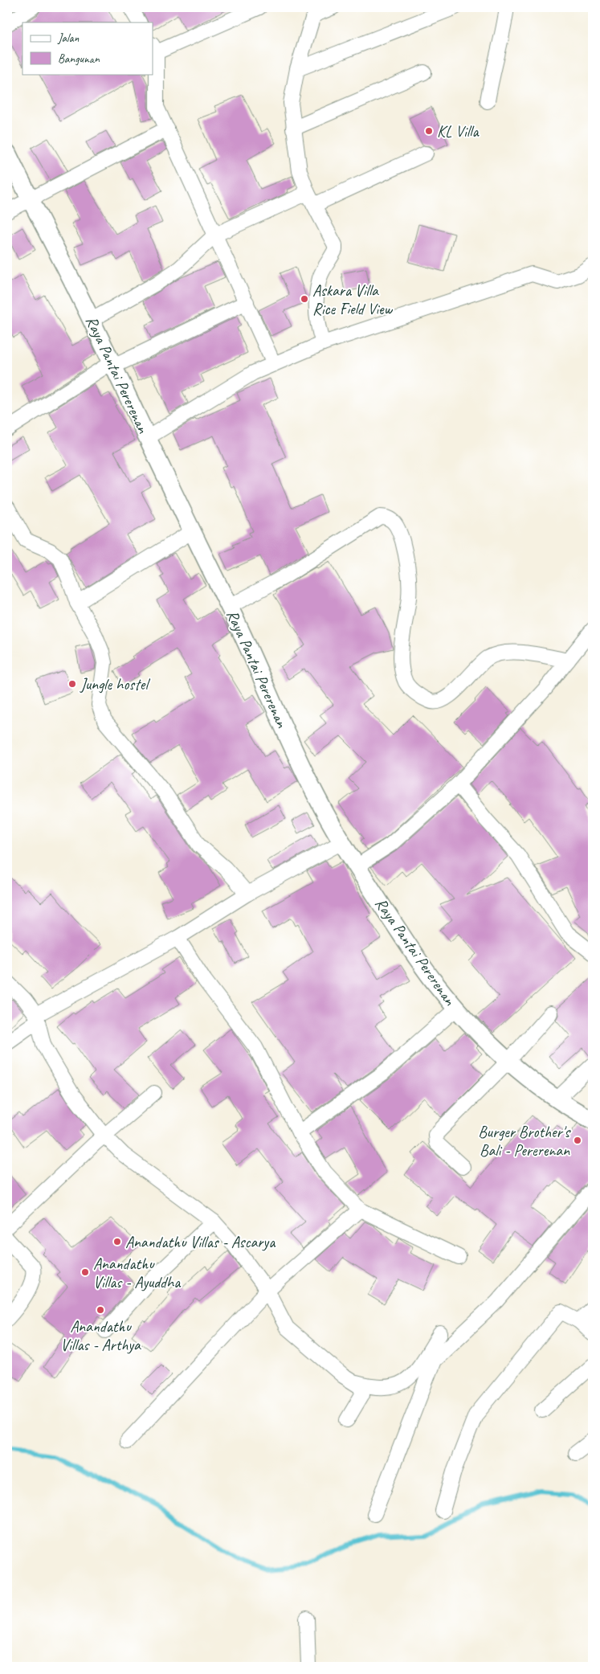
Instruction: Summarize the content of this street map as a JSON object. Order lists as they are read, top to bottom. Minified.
{"streets":{"street":["Raya Pantai Pererenan"]},"places":["KL Villa","Askara Villa Rice Field View","Jungle hostel","Burger Brother's Bali - Pererenan","Anandathu Villas - Ascarya","Anandathu Villas - Ayuddha","Anandathu Villas - Arthya"],"legend":["Jalan","Bangunan"]}
